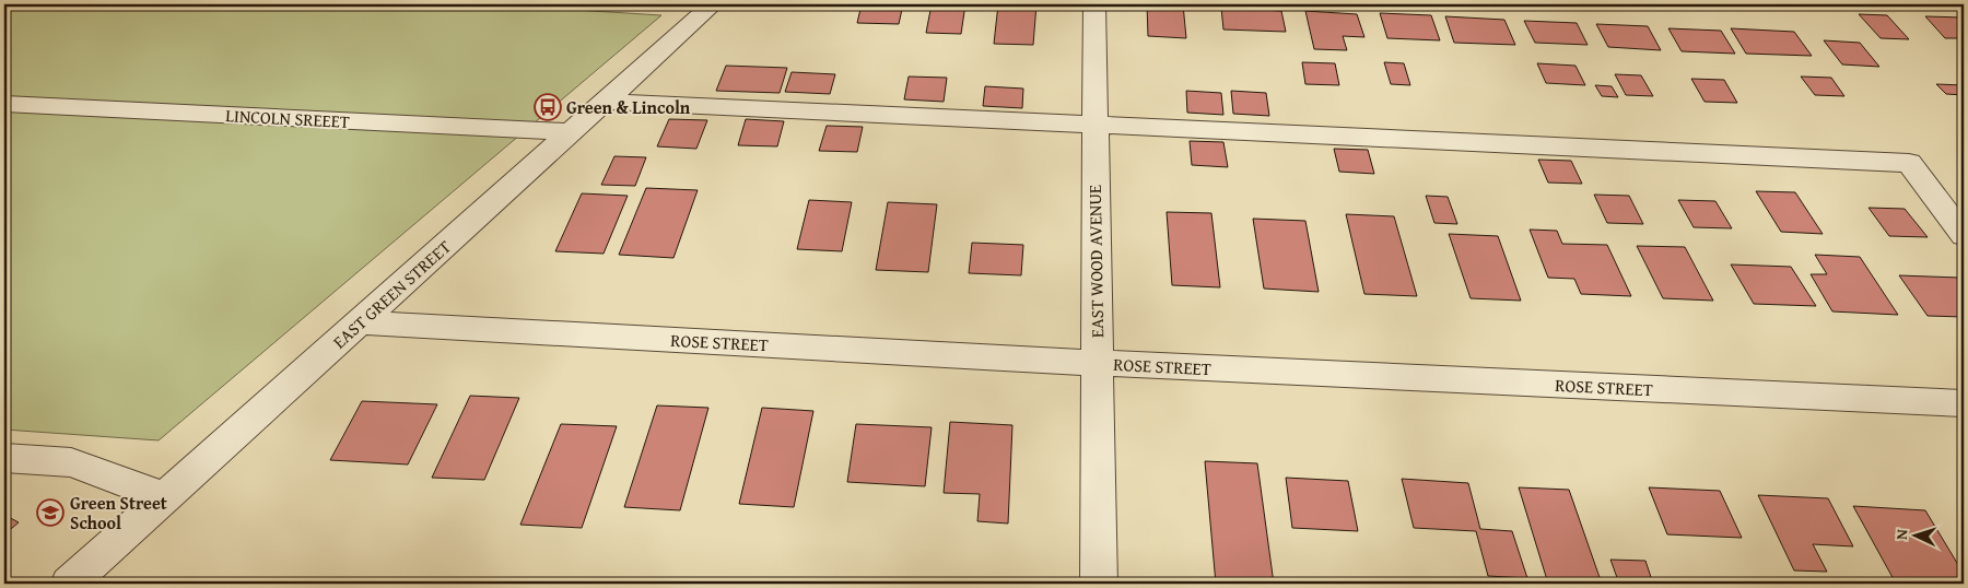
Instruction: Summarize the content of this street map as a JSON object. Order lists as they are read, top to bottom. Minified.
{"streets":{"street":["LINCOLN SREEET","EAST WOOD AVENUE","EAST GREEN STREET","ROSE STREET"]},"crossings":[["LINCOLN SREEET","EAST GREEN STREET"],["EAST WOOD AVENUE","ROSE STREET"],["EAST GREEN STREET","ROSE STREET"]],"places":{"bus stop":["Green & Lincoln"],"school or university":["Green Street School"]},"north":"left"}
